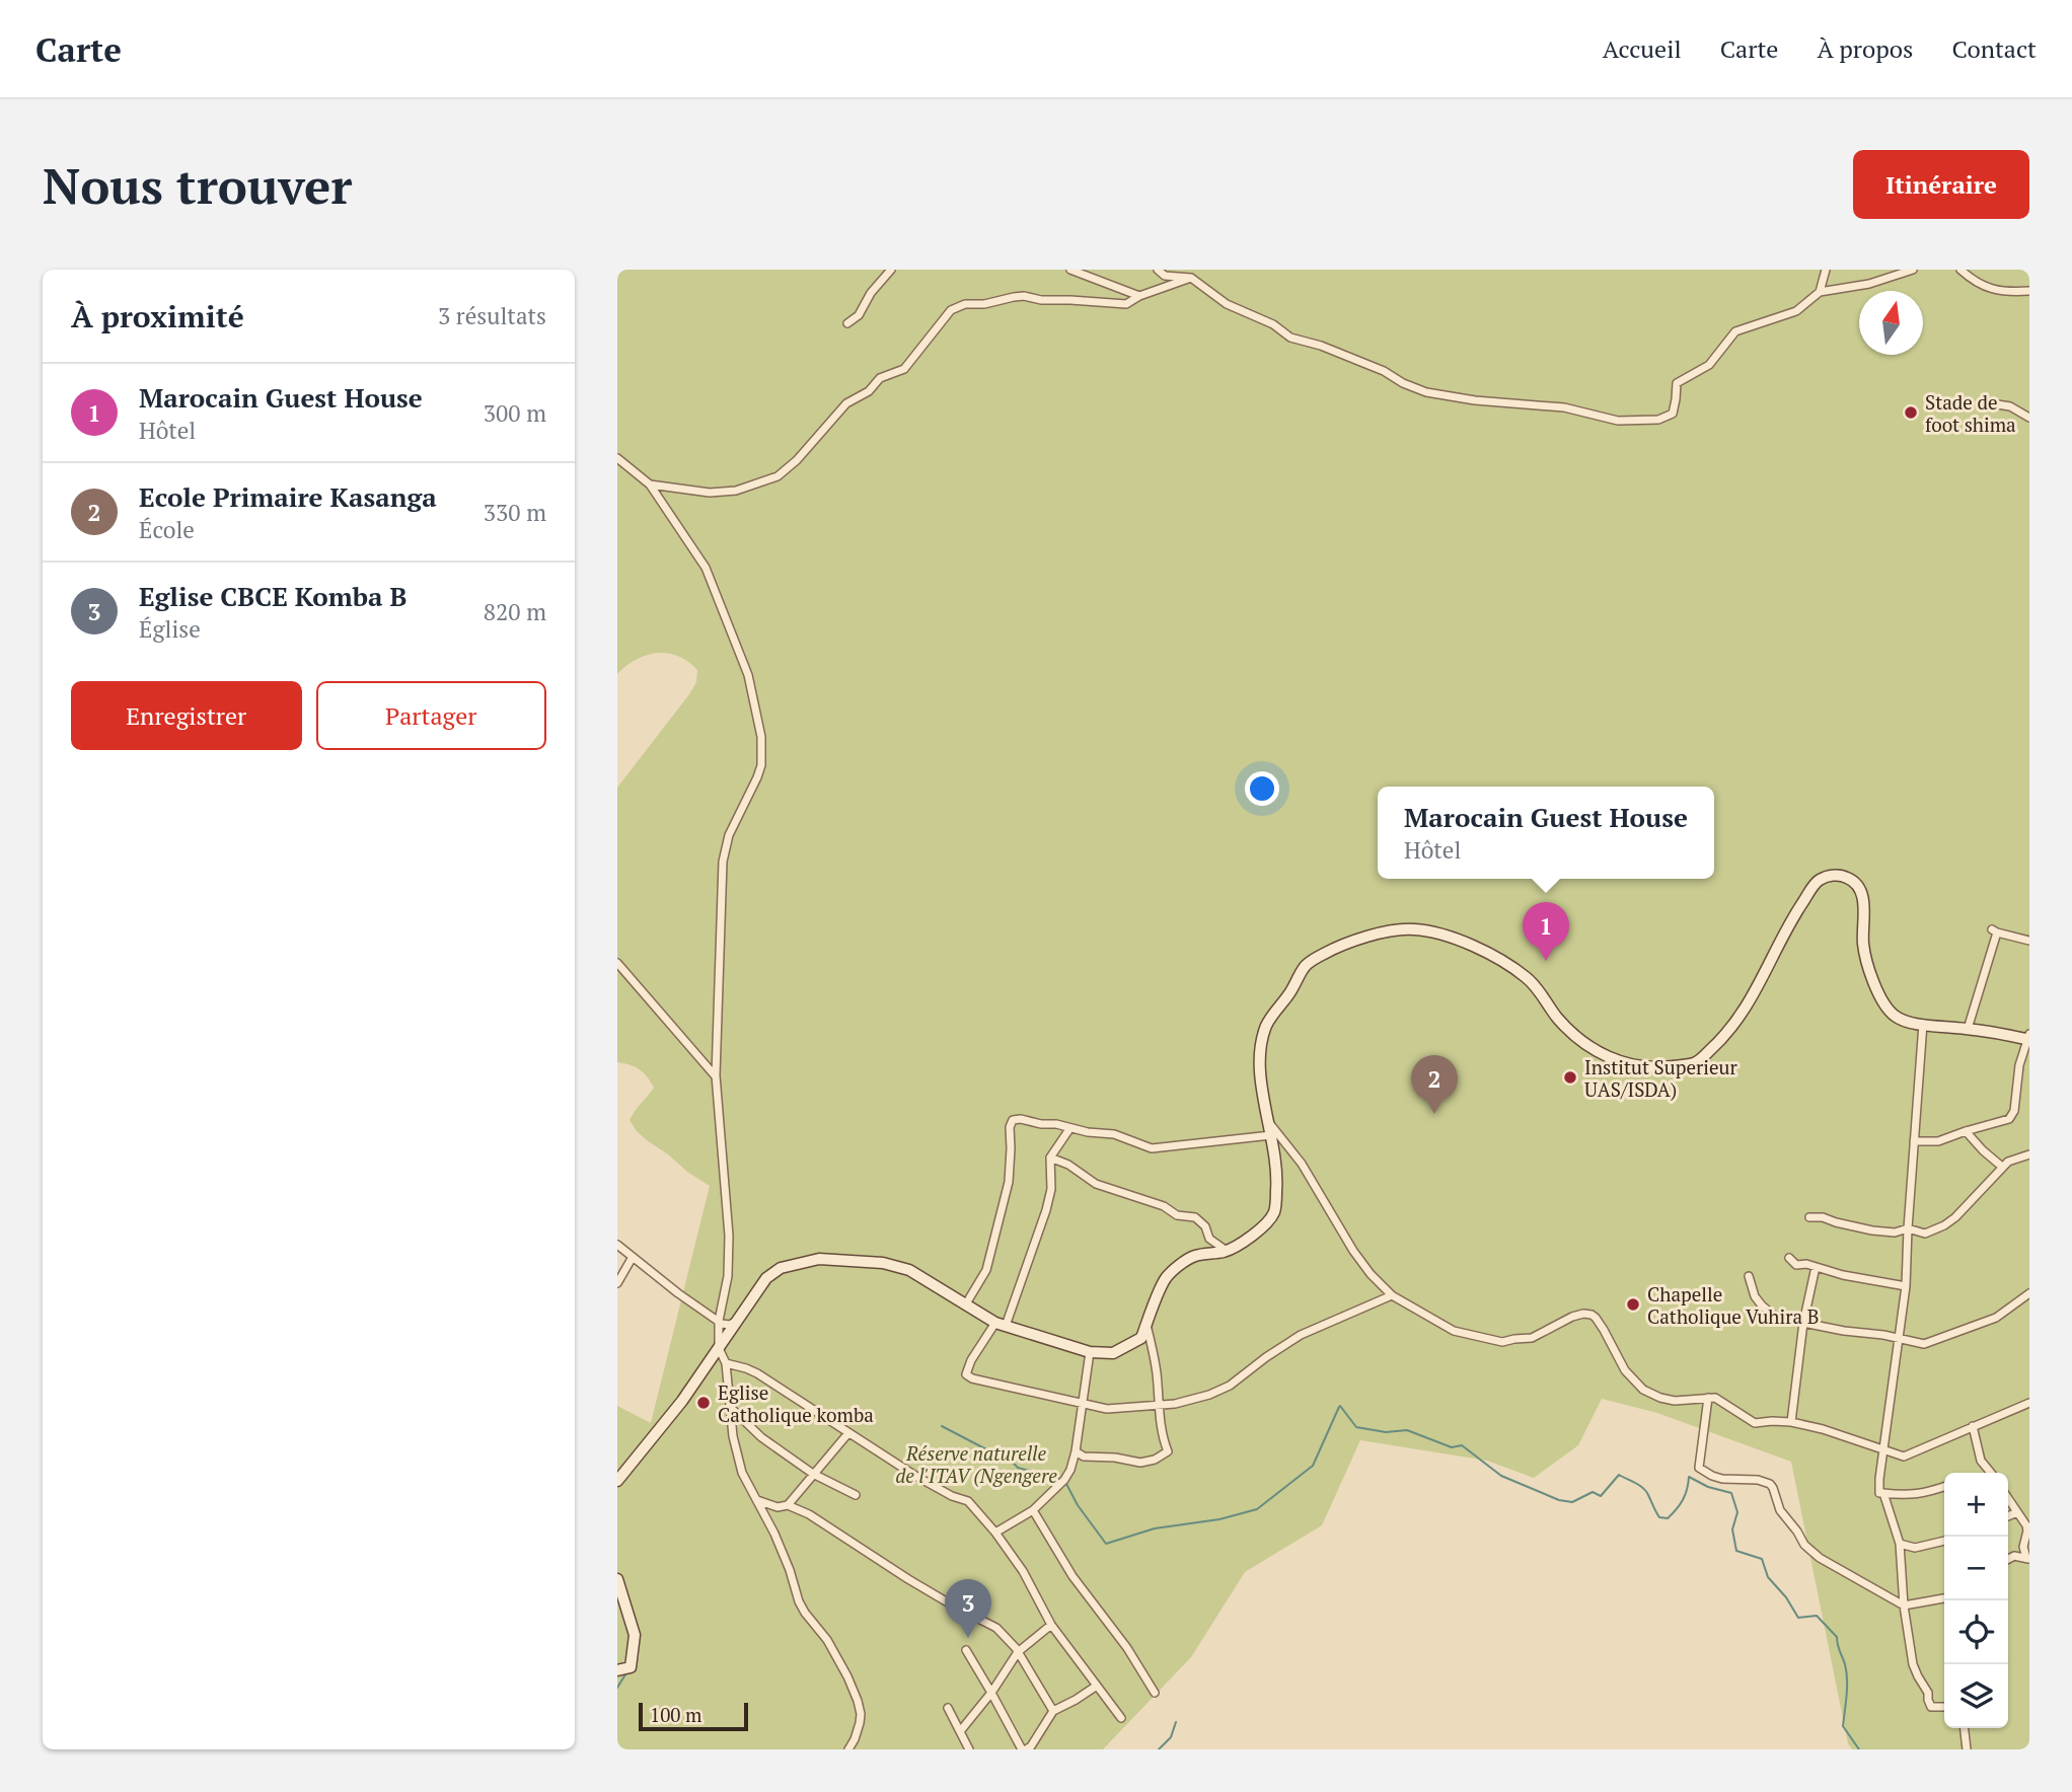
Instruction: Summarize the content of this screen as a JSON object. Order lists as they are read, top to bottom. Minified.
{"parks":["Réserve naturelle de l'ITAV (Ngengere"],"places":["Stade de foot shima","Institut Superieur UAS/ISDA)","Chapelle Catholique Vuhira B","Eglise Catholique komba"],"scale_bar":"100 m","north":"top","page":{"header":"Carte","nav":["Accueil","Carte","À propos","Contact"],"buttons":["Itinéraire",["Enregistrer","Partager"]],"title":"Nous trouver","heading":["À proximité","3 résultats"],"list":[{"mark":"1","name":"Marocain Guest House","note":"Hôtel","value":"300 m"},{"mark":"2","name":"Ecole Primaire Kasanga","note":"École","value":"330 m"},{"mark":"3","name":"Eglise CBCE Komba B","note":"Église","value":"820 m"}],"popup":["Marocain Guest House","Hôtel"],"pins":["1","2","3"],"map_buttons":["+","−"],"scale":"100 m"}}
